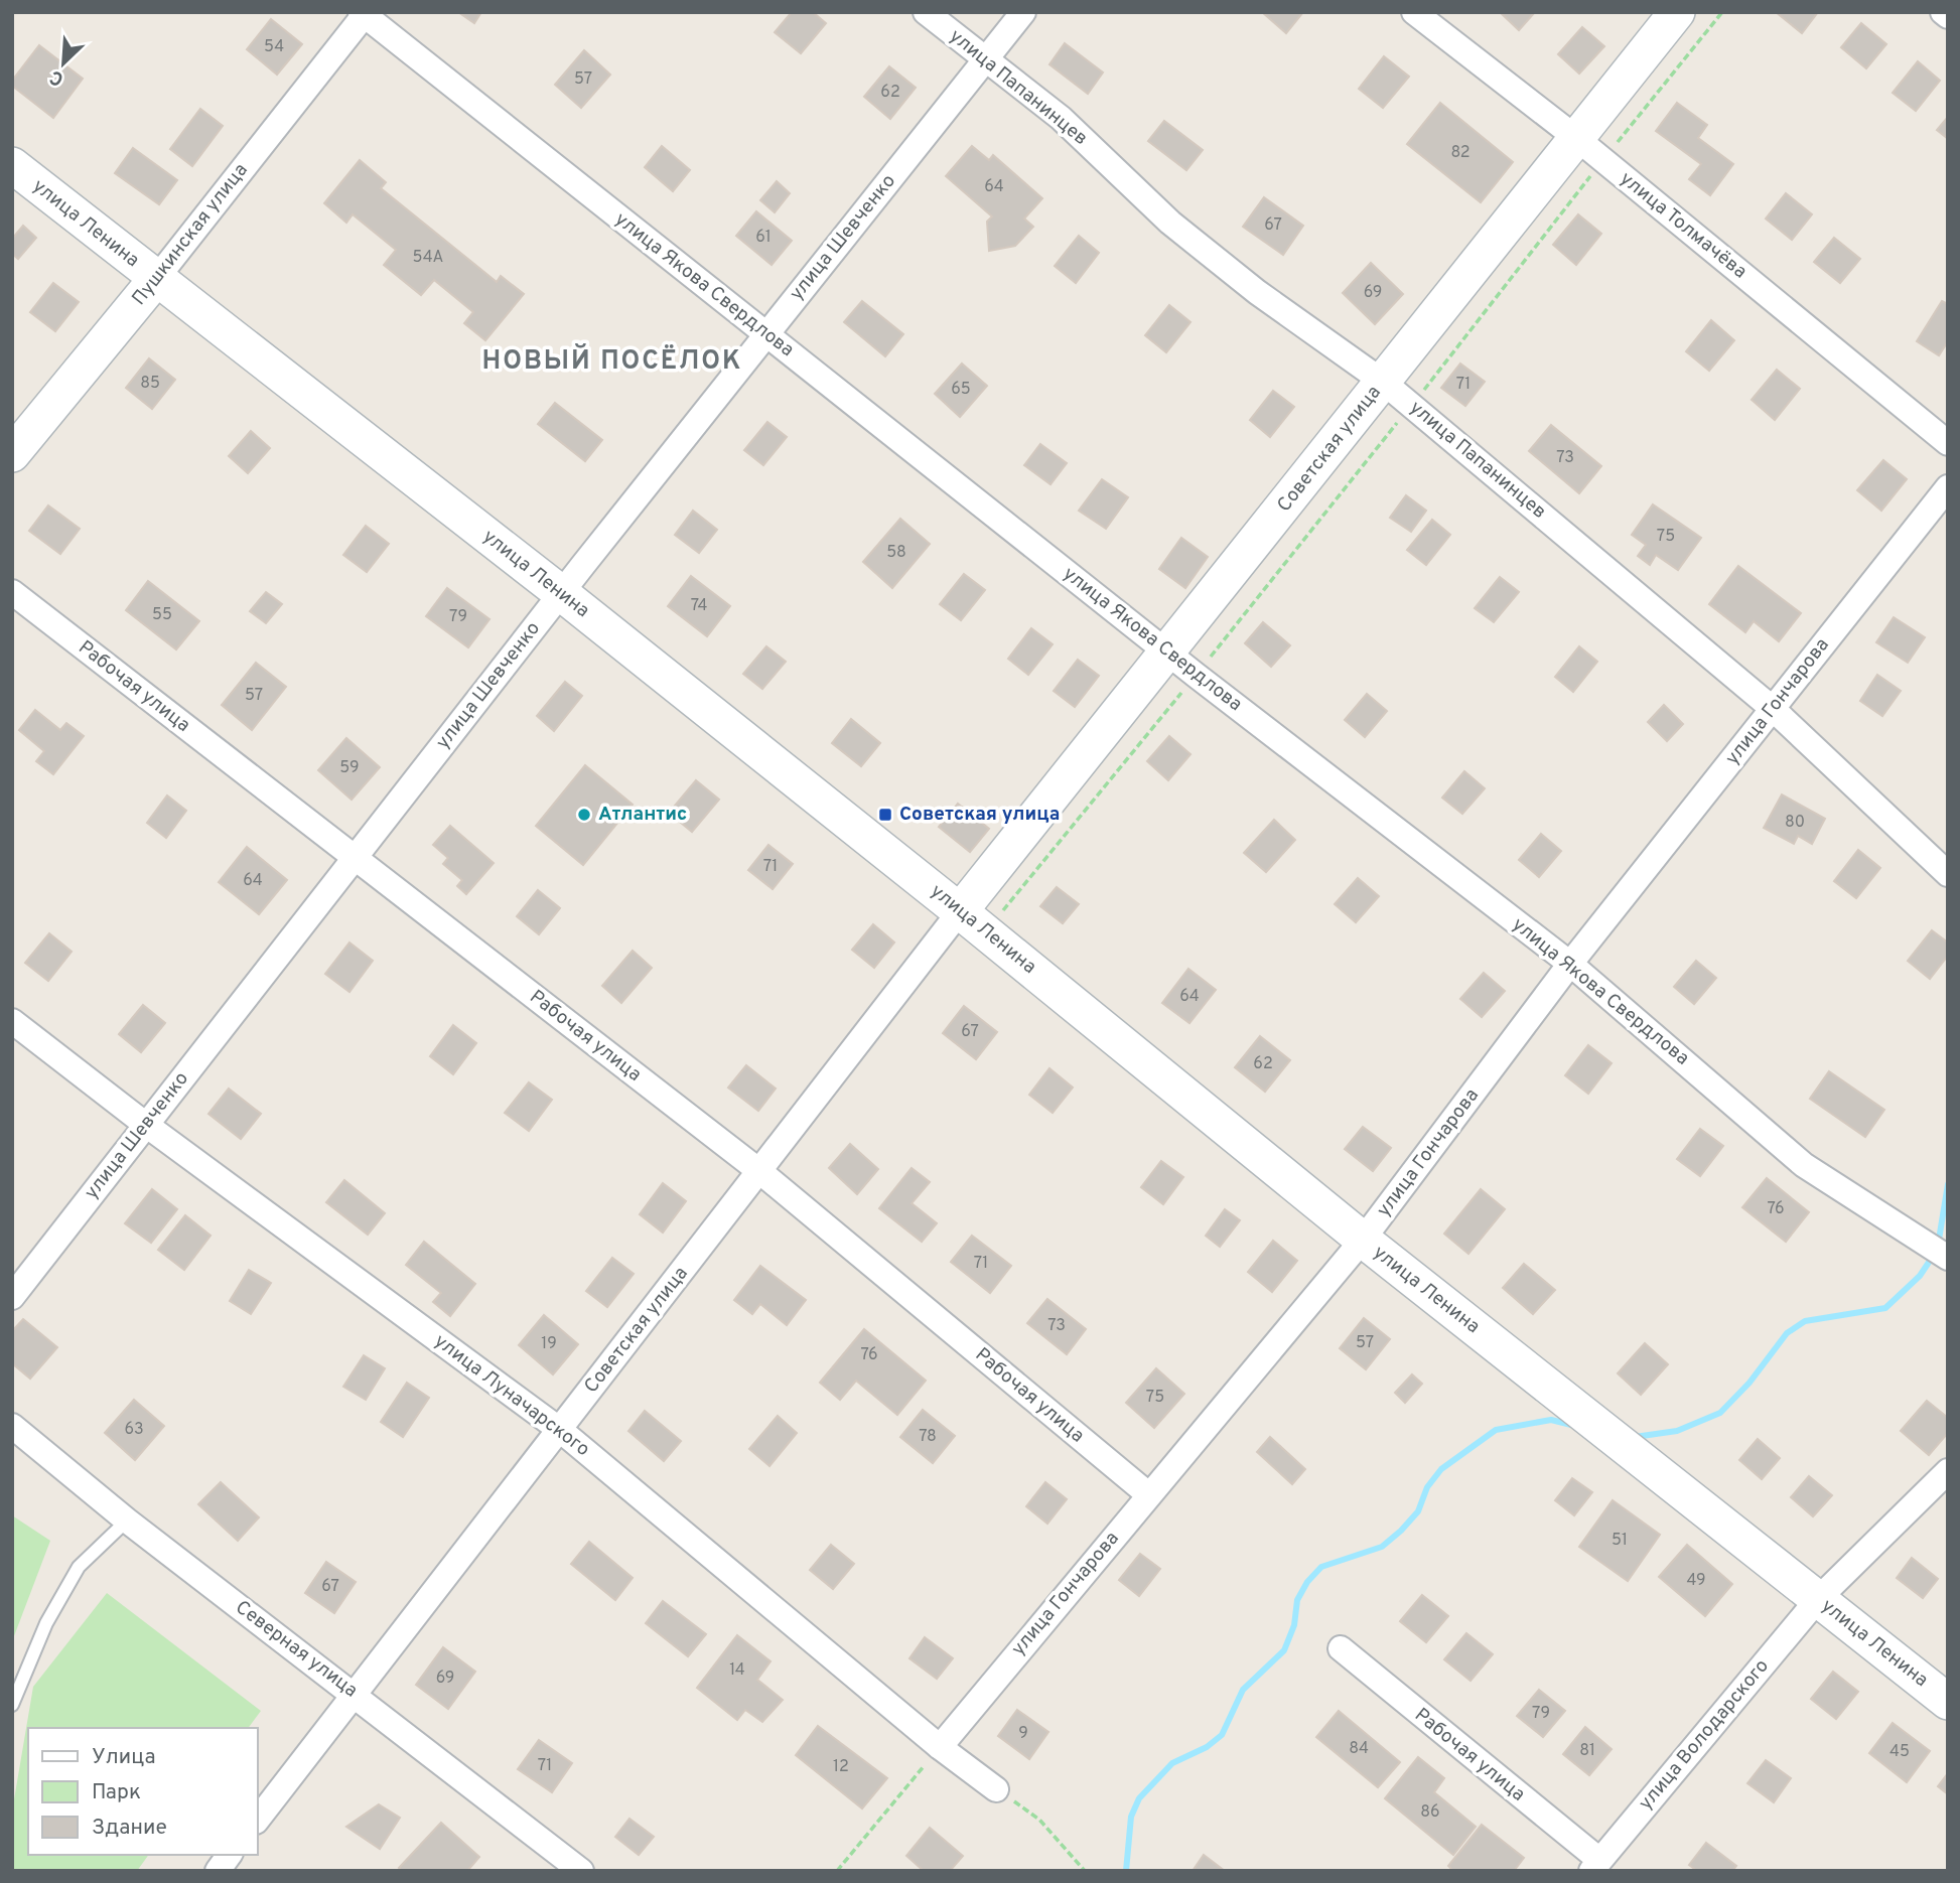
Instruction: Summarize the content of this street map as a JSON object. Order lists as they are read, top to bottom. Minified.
{"streets":{"main road":["улица Ленина","Пушкинская улица","Советская улица"],"street":["улица Папанинцев","улица Толмачёва","улица Шевченко","улица Якова Свердлова","Рабочая улица","улица Гончарова","улица Луначарского","Северная улица","улица Володарского"]},"crossings":[["улица Папанинцев","улица Шевченко"],["улица Папанинцев","Советская улица"],["улица Папанинцев","улица Гончарова"],["улица Ленина","Пушкинская улица"],["улица Ленина","улица Шевченко"],["улица Ленина","Советская улица"],["улица Ленина","улица Гончарова"],["улица Ленина","улица Володарского"],["улица Толмачёва","Советская улица"],["Пушкинская улица","улица Якова Свердлова"],["улица Шевченко","улица Якова Свердлова"],["улица Шевченко","Рабочая улица"],["улица Шевченко","улица Луначарского"],["улица Якова Свердлова","Советская улица"],["улица Якова Свердлова","улица Гончарова"],["Советская улица","Рабочая улица"],["Советская улица","улица Луначарского"],["Советская улица","Северная улица"],["Рабочая улица","улица Гончарова"],["Рабочая улица","улица Володарского"],["улица Гончарова","улица Луначарского"]],"districts":["НОВЫЙ ПОСЁЛОК"],"places":{"other":["Атлантис"],"transit":["Советская улица"]},"house_numbers":["54","57","62","82","64","67","61","54А","69","85","71","65","73","75","58","74","55","79","57","59","80","71","64","64","67","62","76","71","73","57","19","76","75","63","78","51","49","67","14","69","79","9","84","81","45","71","12","86"],"legend":["Улица","Парк","Здание"],"north":"bottom left"}
